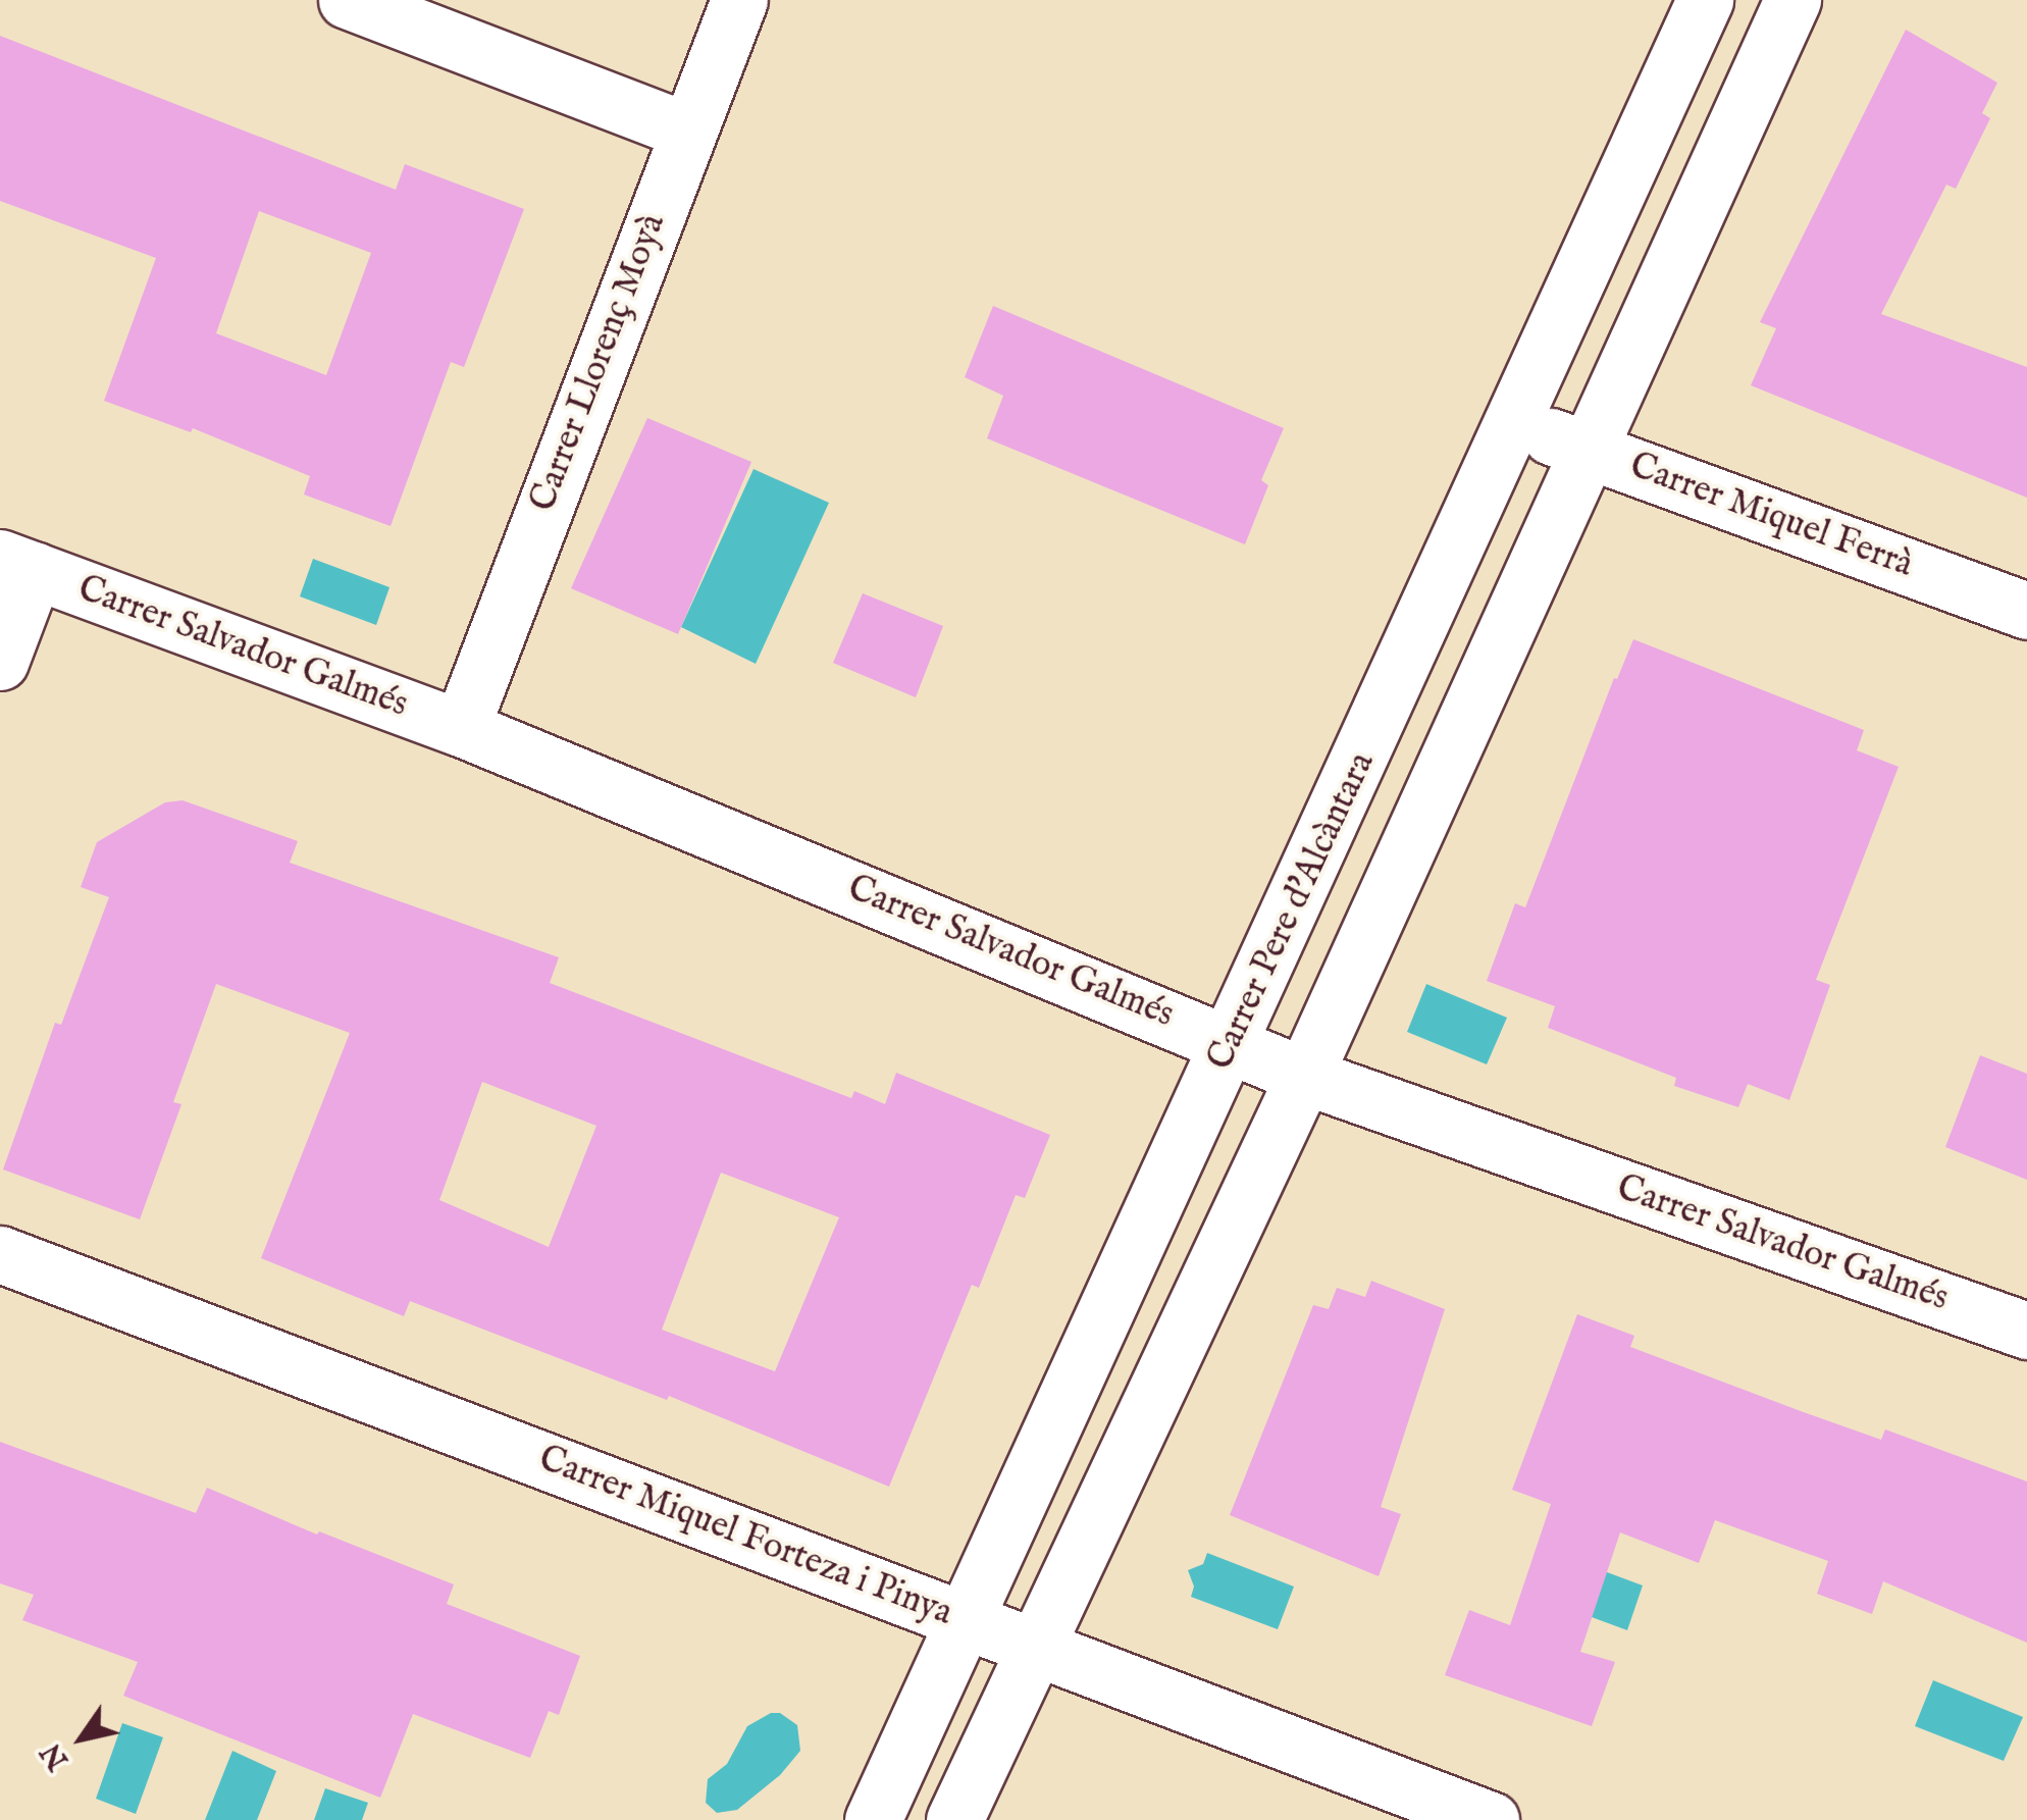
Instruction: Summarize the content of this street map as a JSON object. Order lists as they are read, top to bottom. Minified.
{"streets":{"street":["Carrer Llorenç Moyà","Carrer Miquel Ferrà","Carrer Salvador Galmés","Carrer Pere d'Alcàntara","Carrer Miquel Forteza i Pinya"]},"crossings":[["Carrer Llorenç Moyà","Carrer Salvador Galmés"],["Carrer Miquel Ferrà","Carrer Pere d'Alcàntara"],["Carrer Salvador Galmés","Carrer Pere d'Alcàntara"],["Carrer Pere d'Alcàntara","Carrer Miquel Forteza i Pinya"]],"north":"bottom left"}
